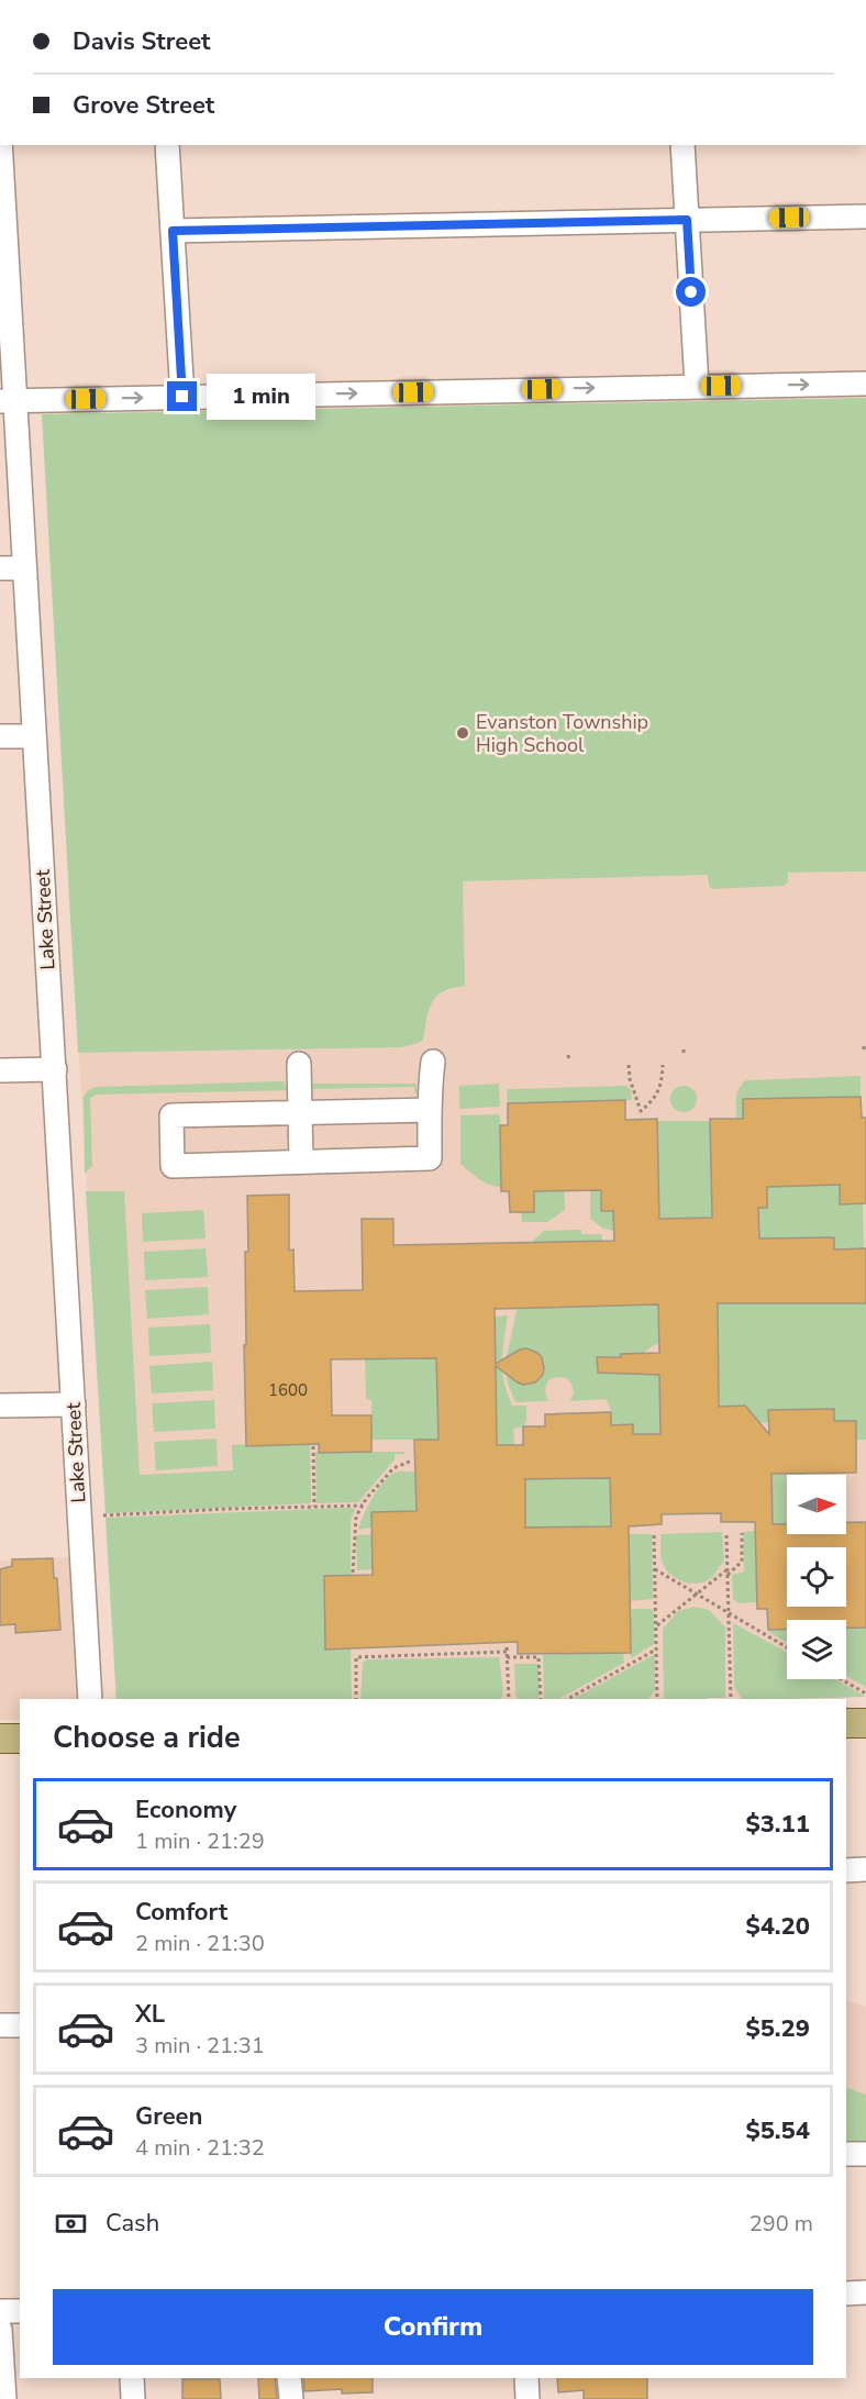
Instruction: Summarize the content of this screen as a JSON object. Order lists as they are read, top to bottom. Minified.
{"streets":{"street":["Lake Street"]},"places":["Evanston Township High School"],"house_numbers":["1600"],"north":"right","page":{"banner":["Davis Street","Grove Street"],"bubble":"1 min","heading":"Choose a ride","list":[{"name":"Economy","note":"1 min · 21:29","value":"$3.11"},{"name":"Comfort","note":"2 min · 21:30","value":"$4.20"},{"name":"XL","note":"3 min · 21:31","value":"$5.29"},{"name":"Green","note":"4 min · 21:32","value":"$5.54"}],"pay":["Cash","290 m"],"buttons":"Confirm"}}
